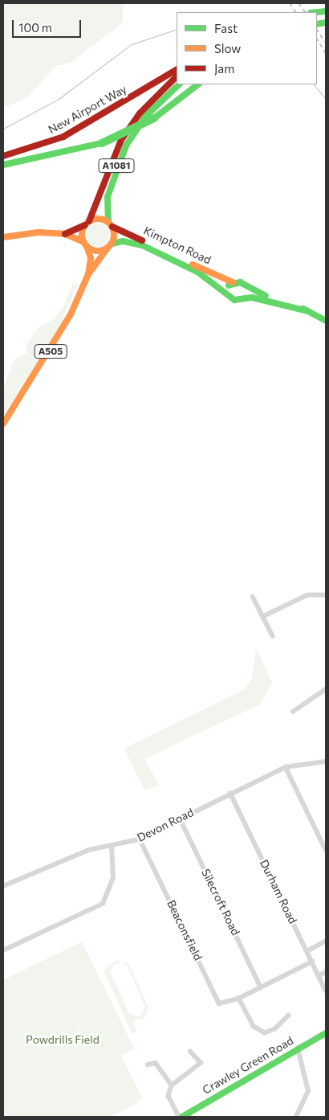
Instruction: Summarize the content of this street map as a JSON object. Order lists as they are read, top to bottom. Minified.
{"streets":{"main road":["New Airport Way","A1081","Kimpton Road","A505","Crawley Green Road"],"street":["Devon Road","Durham Road","Silecroft Road","Beaconsfield"]},"crossings":[["A1081","Kimpton Road"],["A1081","A505"],["Kimpton Road","A505"],["Devon Road","Durham Road"],["Devon Road","Silecroft Road"],["Devon Road","Beaconsfield"]],"parks":["Powdrills Field"],"legend":["Fast","Slow","Jam"],"scale_bar":"100 m"}
